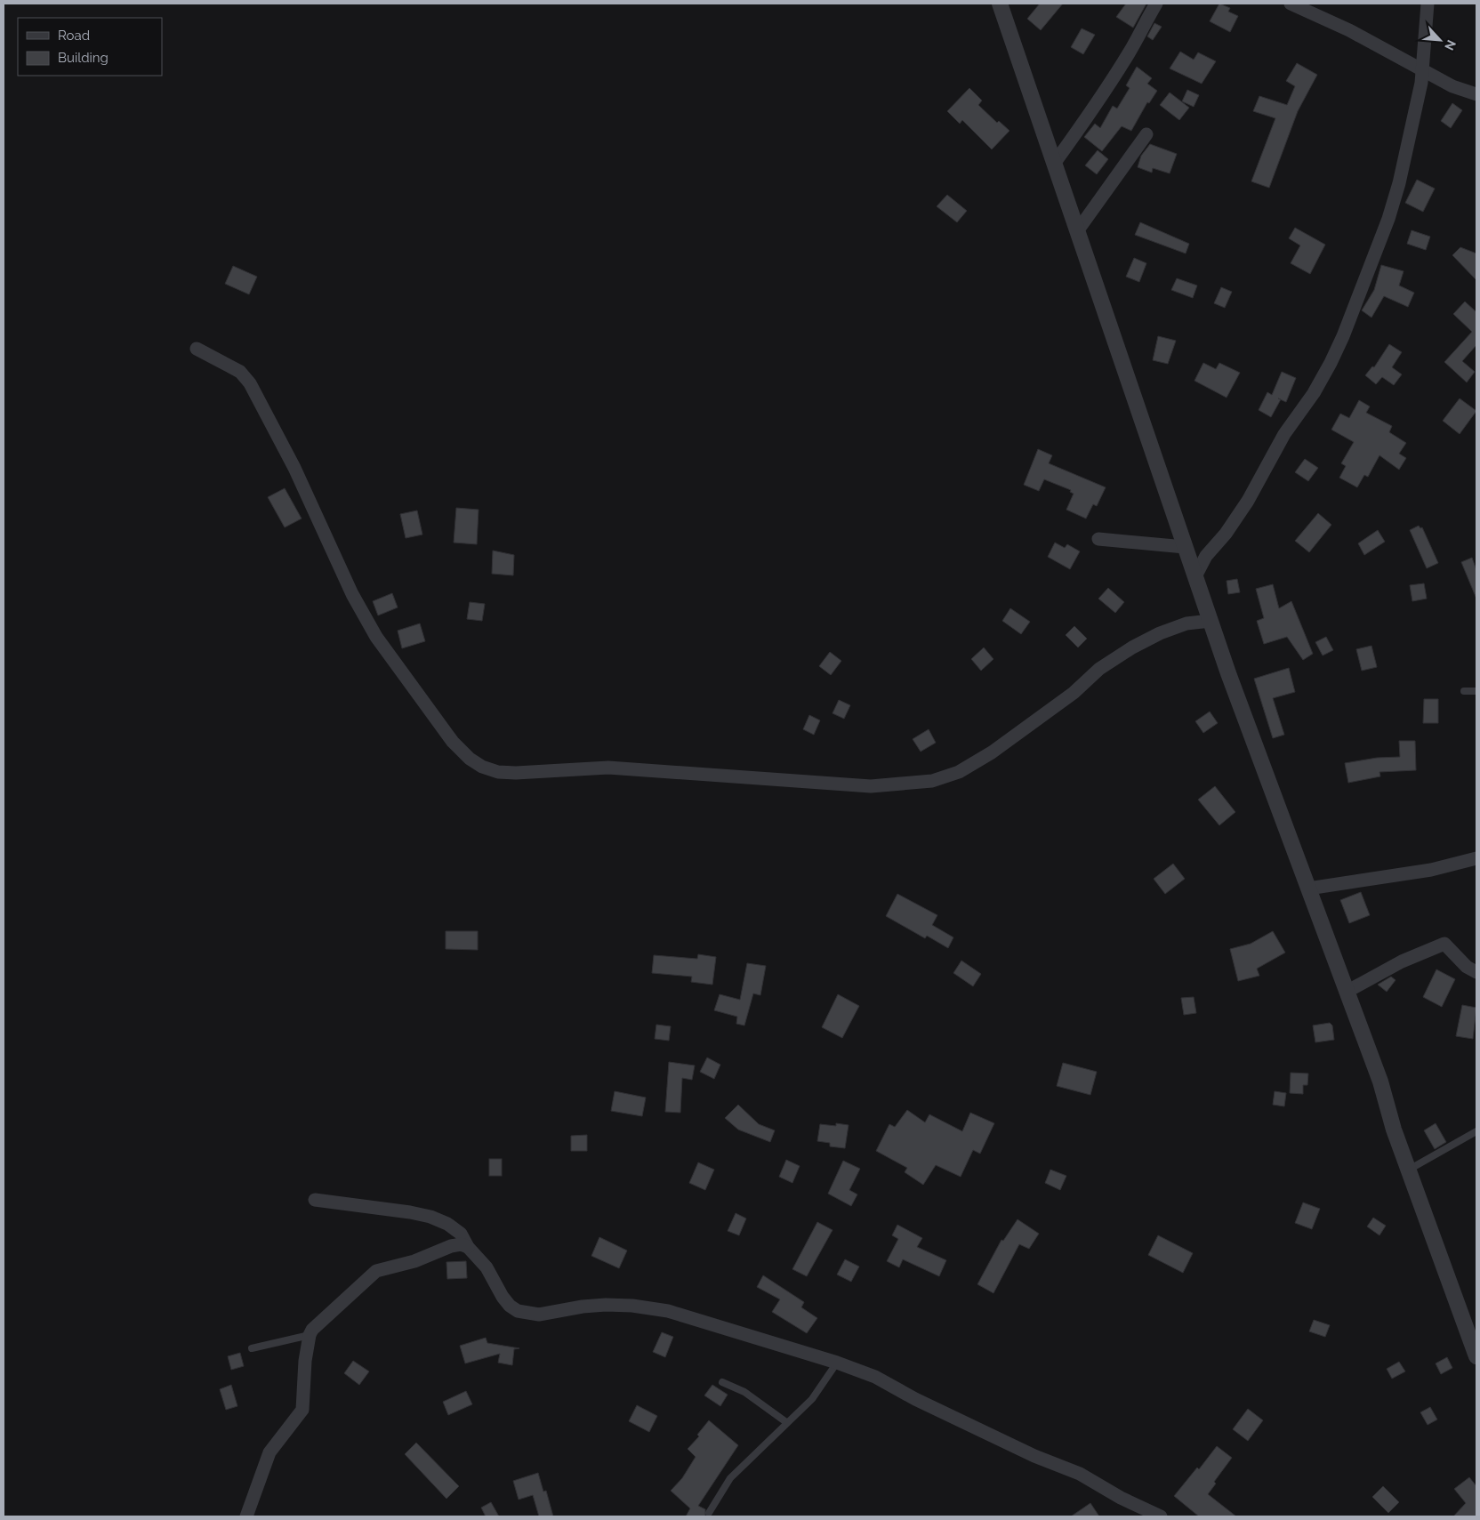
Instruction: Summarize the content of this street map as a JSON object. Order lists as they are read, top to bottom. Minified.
{"legend":["Road","Building"],"north":"bottom right"}
